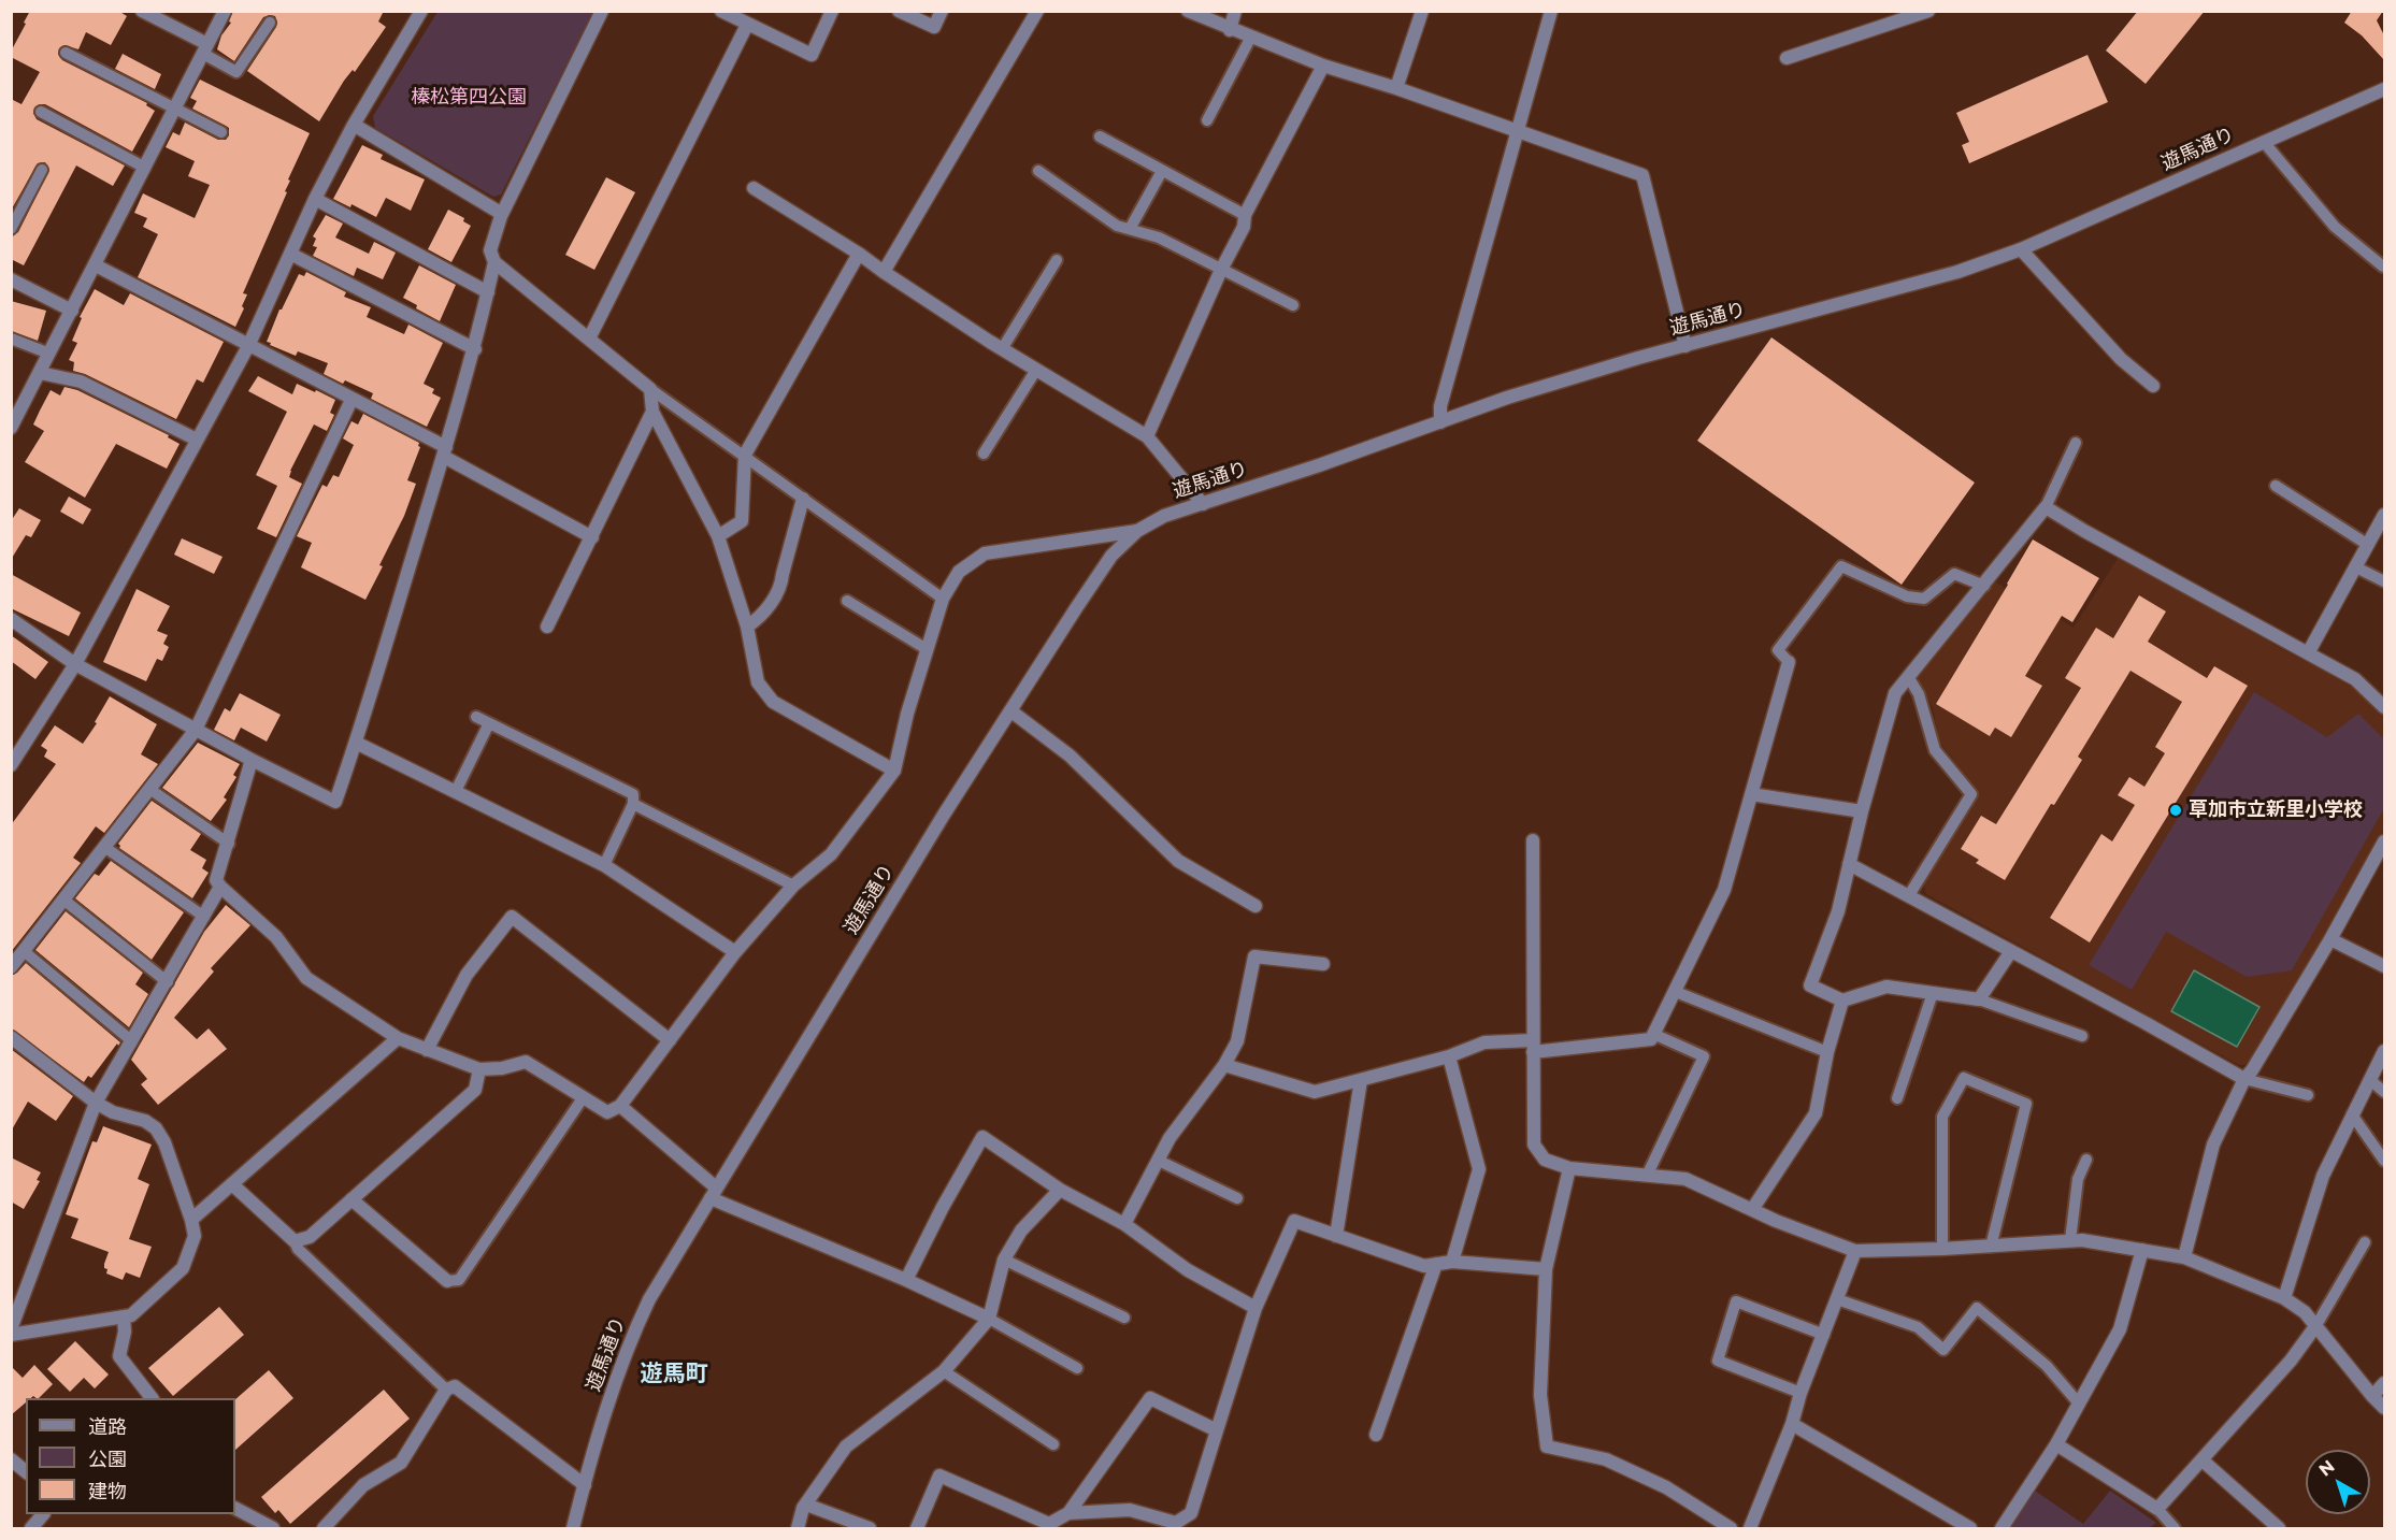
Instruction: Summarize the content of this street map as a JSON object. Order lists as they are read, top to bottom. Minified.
{"streets":{"street":["遊馬通り"]},"districts":["遊馬町"],"parks":["榛松第四公園"],"places":["草加市立新里小学校"],"legend":["道路","公園","建物"],"north":"top left"}
